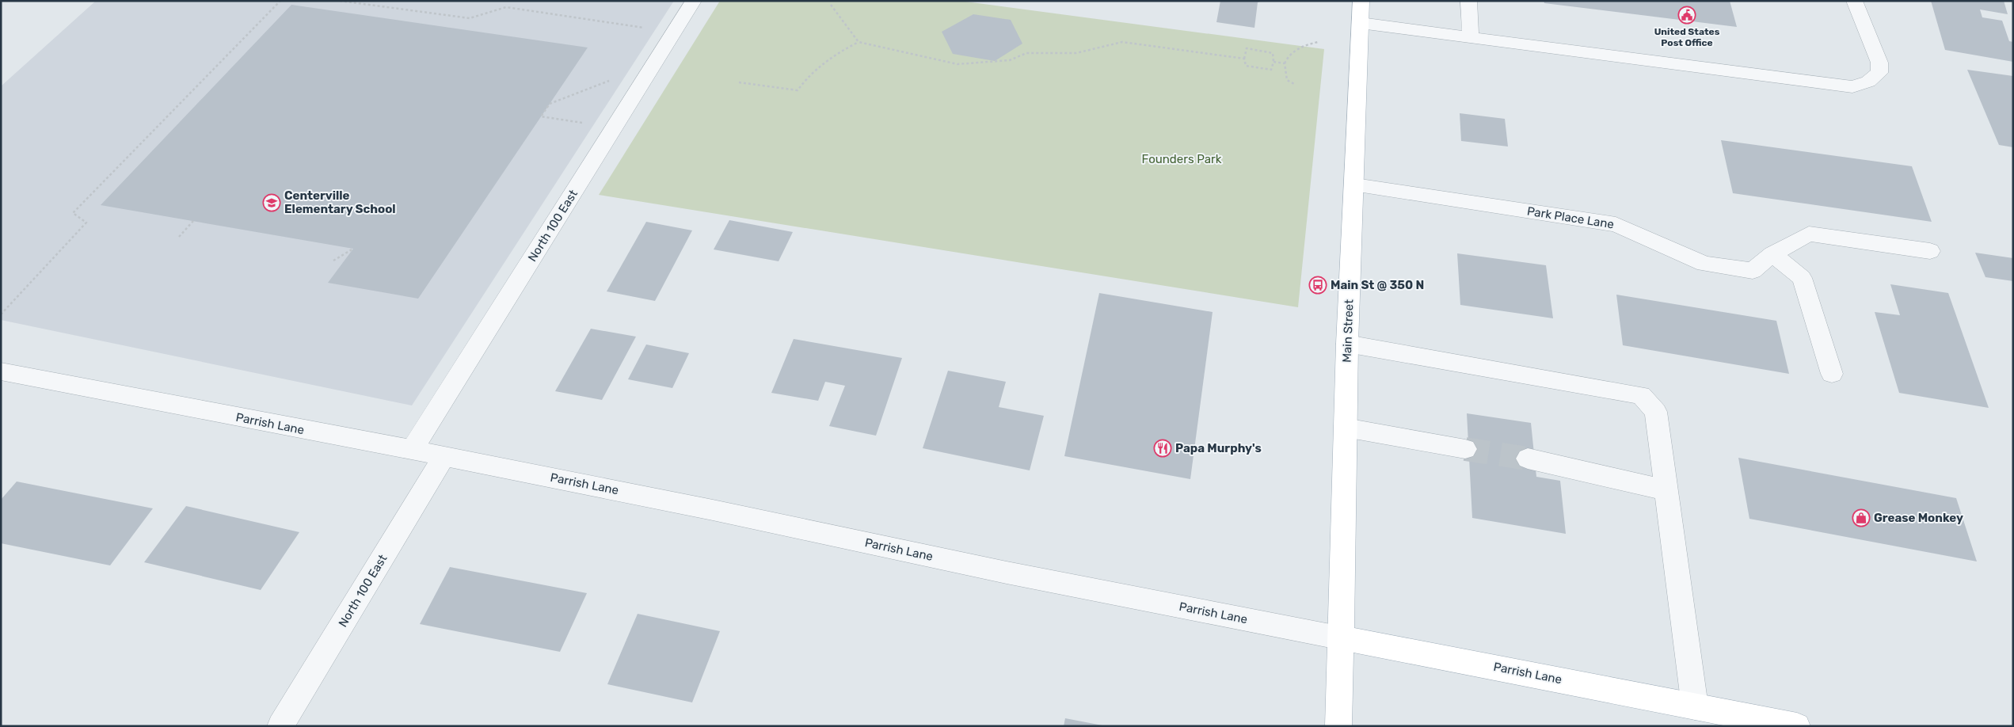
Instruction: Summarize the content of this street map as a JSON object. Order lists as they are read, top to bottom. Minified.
{"streets":{"main road":["Main Street","Parrish Lane"],"street":["Park Place Lane","North 100 East"]},"crossings":[["Park Place Lane","Main Street"],["North 100 East","Parrish Lane"],["Main Street","Parrish Lane"]],"parks":["Founders Park"],"places":{"public building":["United States Post Office"],"school or university":["Centerville Elementary School"],"bus stop":["Main St @ 350 N"],"restaurant":["Papa Murphy's"],"shop":["Grease Monkey"]}}
